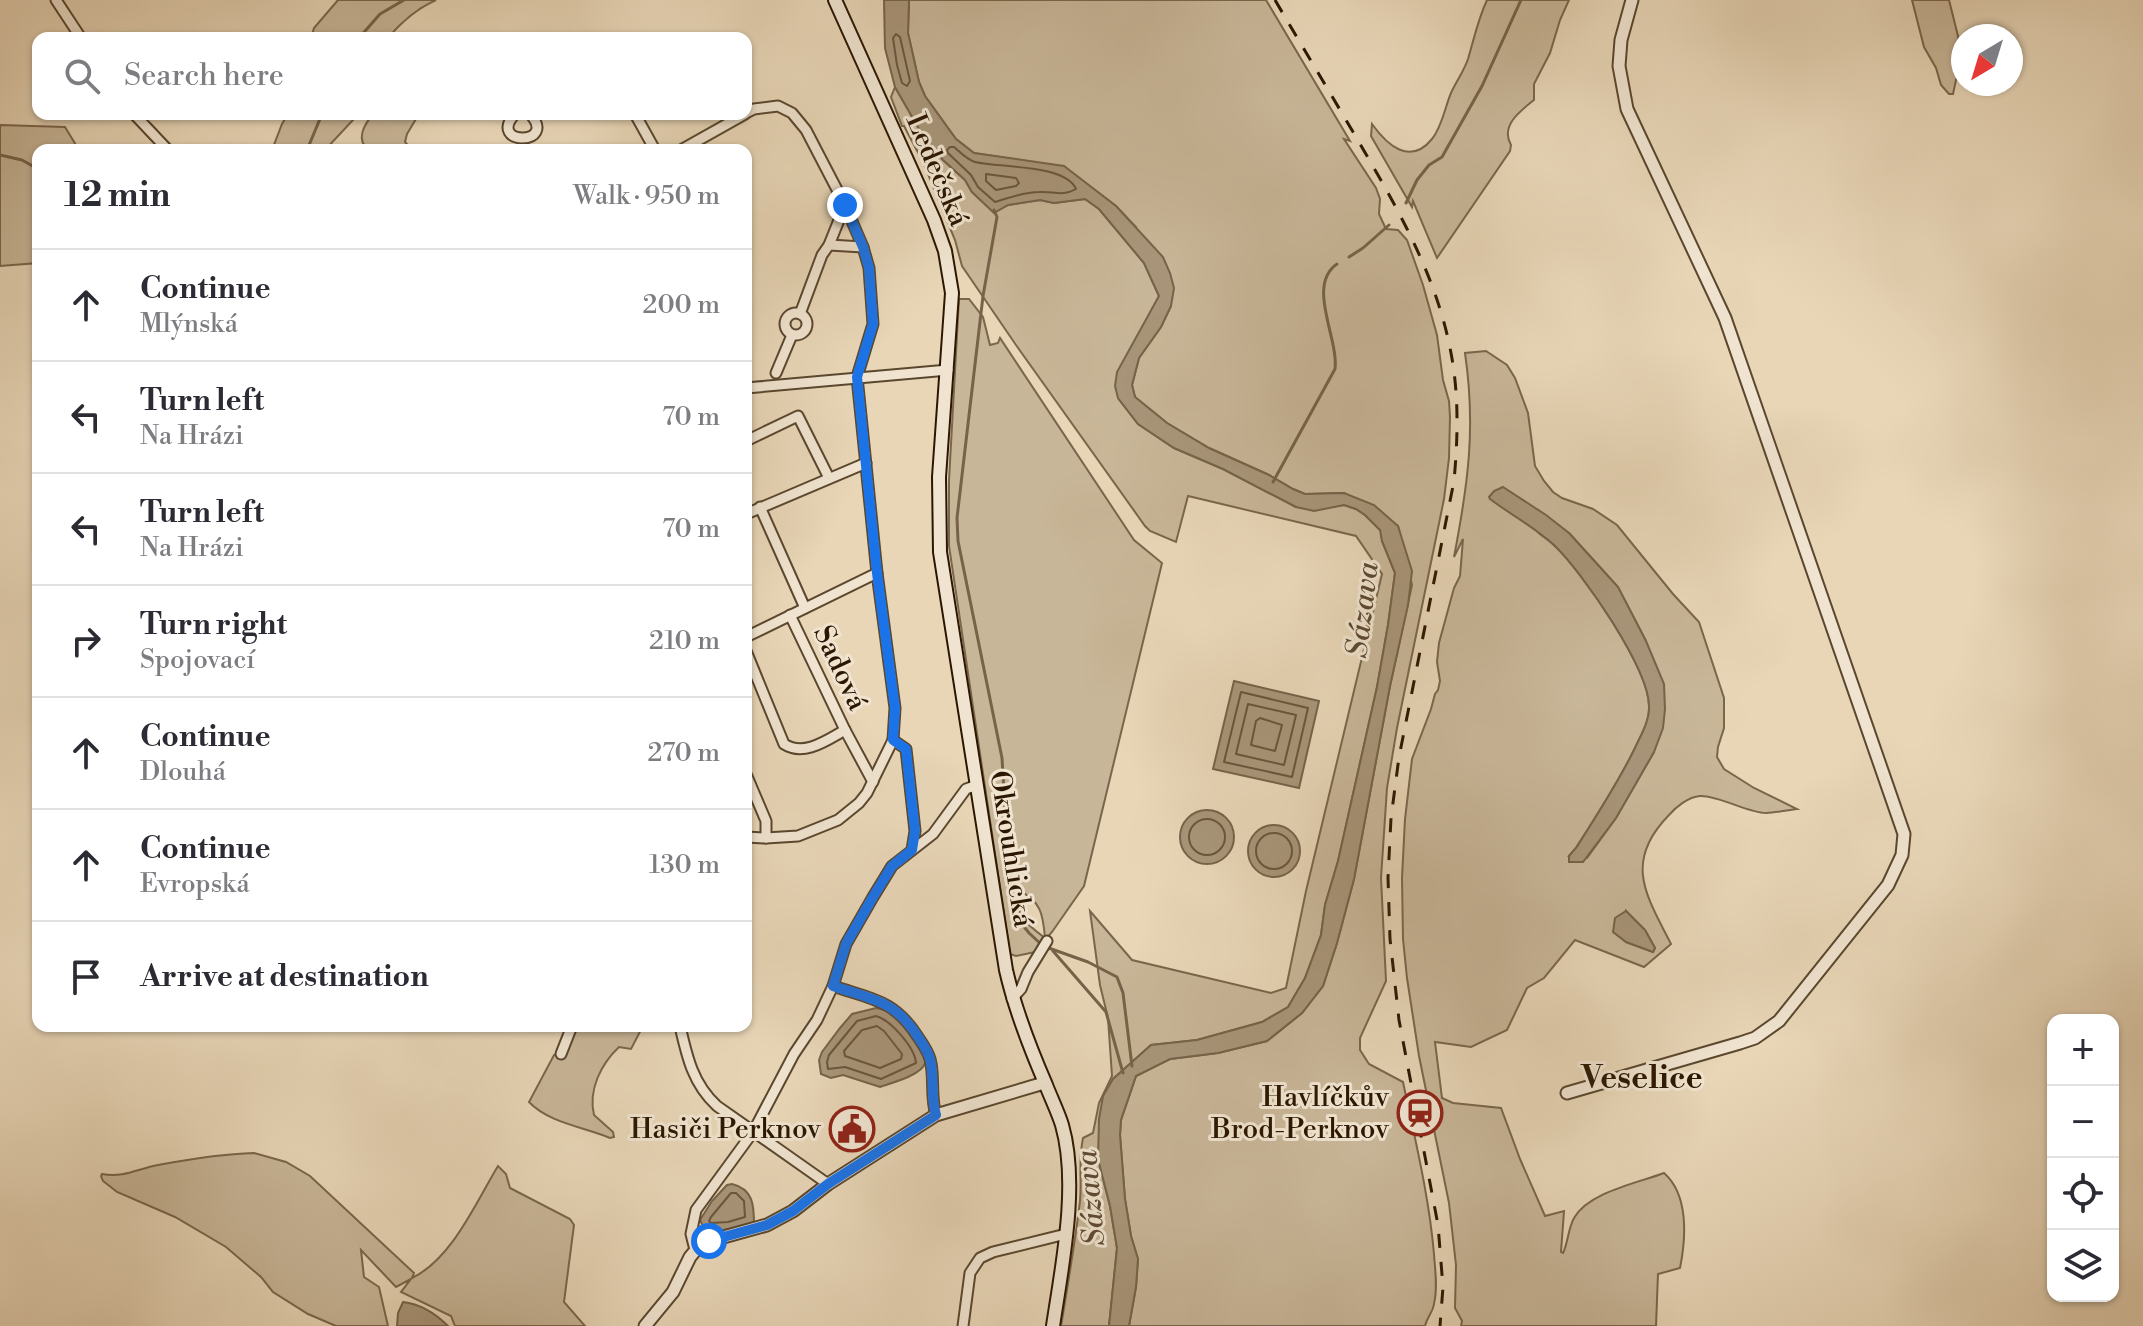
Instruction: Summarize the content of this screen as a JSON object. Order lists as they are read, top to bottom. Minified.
{"streets":{"main road":["Ledečská","Okrouhlická"],"street":["Sadová"]},"crossings":[["Ledečská","Okrouhlická"]],"districts":["Veselice"],"water":["Sázava"],"places":{"station":["Havlíčkův Brod-Perknov"],"public building":["Hasiči Perknov"]},"north":"bottom left","page":{"search":"Search here","heading":["12 min","Walk · 950 m"],"list":[["Continue","Mlýnská","200 m"],["Turn left","Na Hrázi","70 m"],["Turn left","Na Hrázi","70 m"],["Turn right","Spojovací","210 m"],["Continue","Dlouhá","270 m"],["Continue","Evropská","130 m"],"Arrive at destination"],"map_buttons":["+","−"]}}
